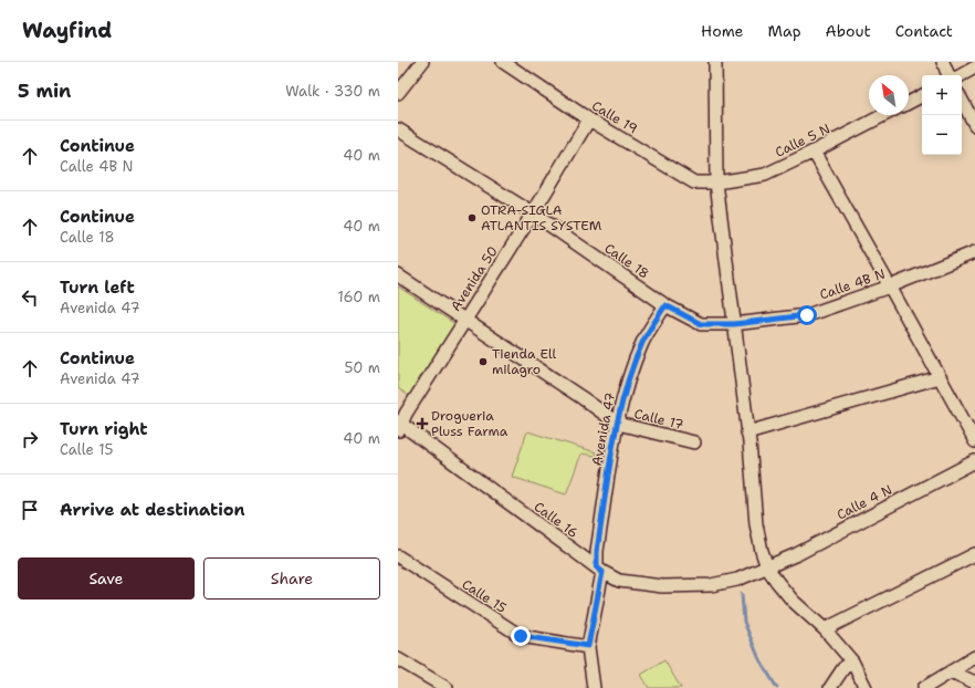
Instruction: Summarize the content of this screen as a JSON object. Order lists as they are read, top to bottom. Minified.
{"streets":{"street":["Calle 19","Calle 5 N","Calle 18","Avenida 50","Calle 4B N","Calle 17","Avenida 47","Calle 4 N","Calle 16","Calle 15"]},"crossings":[["Calle 19","Calle 5 N"],["Calle 19","Avenida 50"],["Calle 18","Avenida 50"],["Calle 18","Calle 4B N"],["Calle 18","Avenida 47"],["Avenida 50","Calle 17"],["Avenida 50","Calle 16"],["Calle 17","Avenida 47"],["Avenida 47","Calle 16"],["Avenida 47","Calle 15"],["Calle 4 N","Calle 16"]],"places":{"other":["OTRA-SIGLA ATLANTIS SYSTEM","Tienda Ell milagro"],"health":["Drogueria Pluss Farma"]},"north":"top left","page":{"header":"Wayfind","nav":["Home","Map","About","Contact"],"heading":["5 min","Walk · 330 m"],"map_buttons":["+","−"],"list":[["Continue","Calle 4B N","40 m"],["Continue","Calle 18","40 m"],["Turn left","Avenida 47","160 m"],["Continue","Avenida 47","50 m"],["Turn right","Calle 15","40 m"],"Arrive at destination"],"buttons":["Save","Share"]}}
